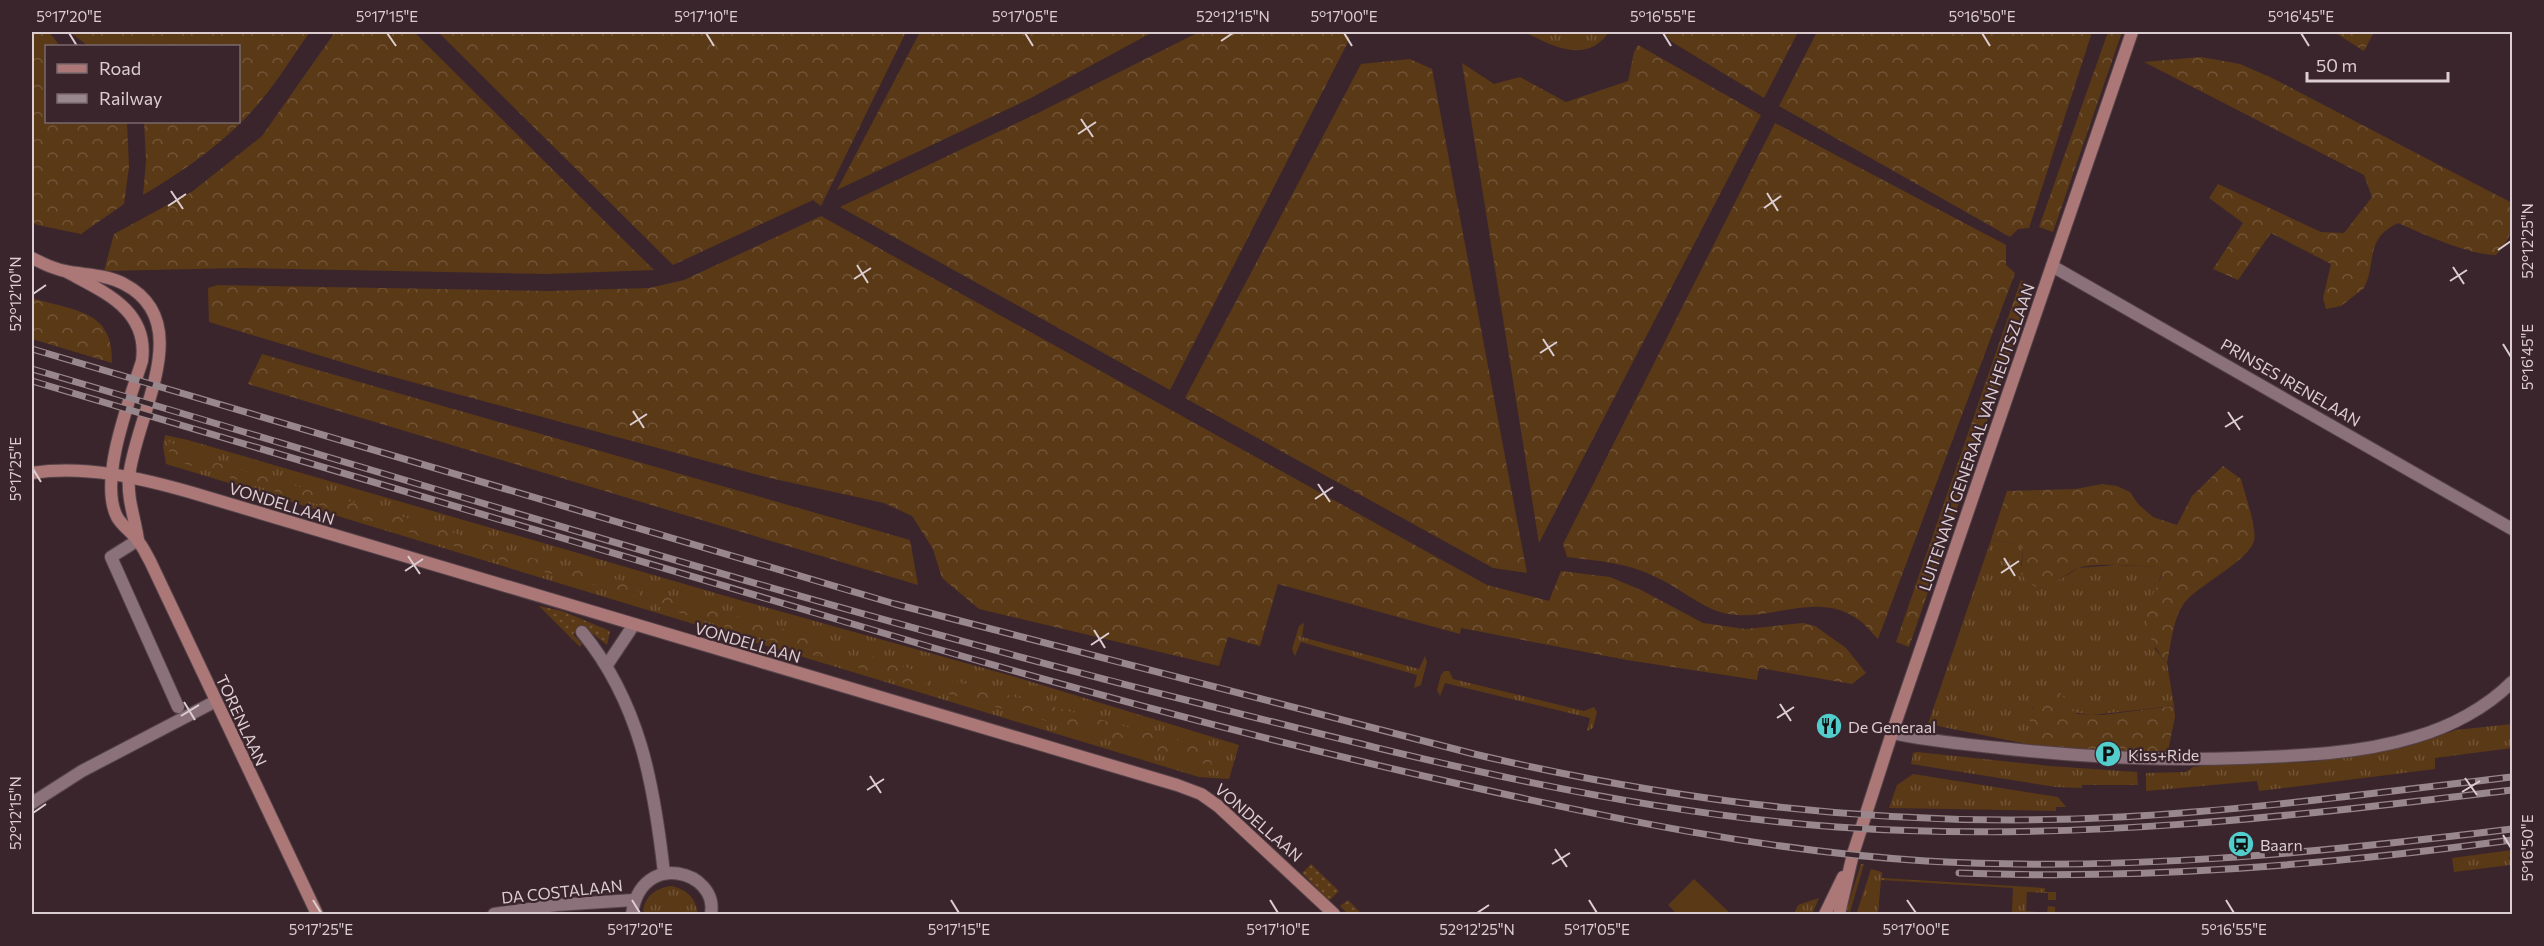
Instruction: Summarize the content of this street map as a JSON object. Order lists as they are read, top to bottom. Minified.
{"streets":{"main road":["LUITENANT GENERAAL VAN HEUTSZLAAN","VONDELLAAN","TORENLAAN"],"street":["PRINSES IRENELAAN","DA COSTALAAN"]},"crossings":[["PRINSES IRENELAAN","LUITENANT GENERAAL VAN HEUTSZLAAN"],["VONDELLAAN","TORENLAAN"]],"places":{"restaurant":["De Generaal"],"parking":["Kiss+Ride"],"station":["Baarn"]},"legend":["Road","Railway"],"scale_bar":"50 m","coordinates":["5°17'20\"E","5°17'15\"E","5°17'10\"E","5°17'05\"E","52°12'15\"N","5°17'00\"E","5°16'55\"E","5°16'50\"E","5°16'45\"E","52°12'25\"N","52°12'10\"N","5°17'25\"E"]}
